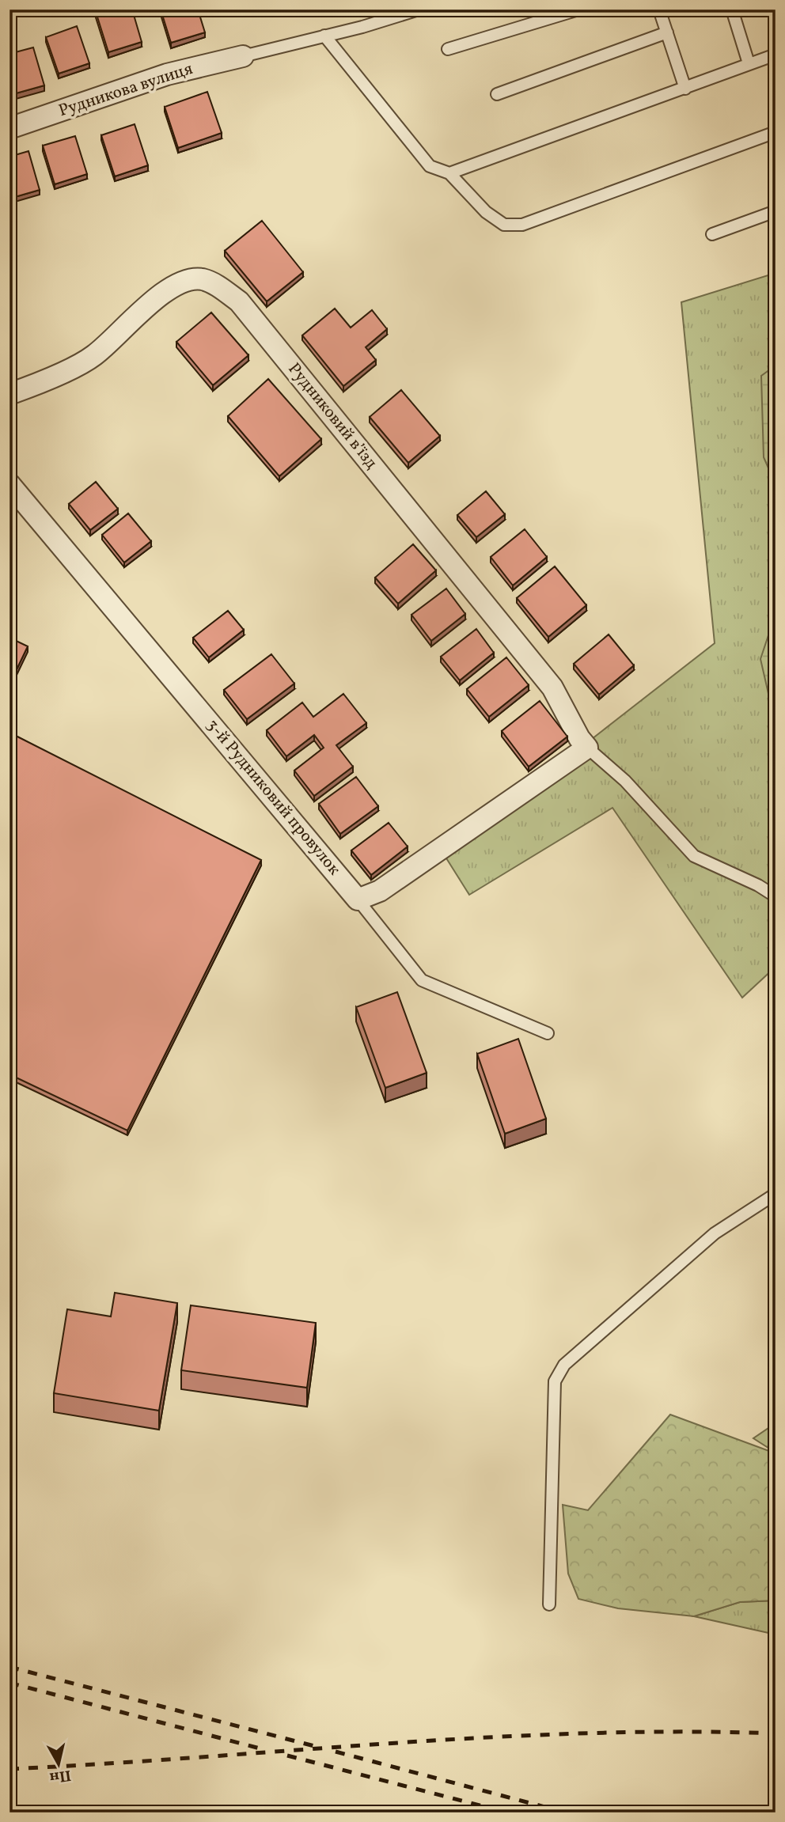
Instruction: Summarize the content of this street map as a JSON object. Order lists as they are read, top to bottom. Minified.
{"streets":{"street":["Рудникова вулиця","Рудниковий в’їзд","3-й Рудниковий провулок"]},"north":"bottom"}
